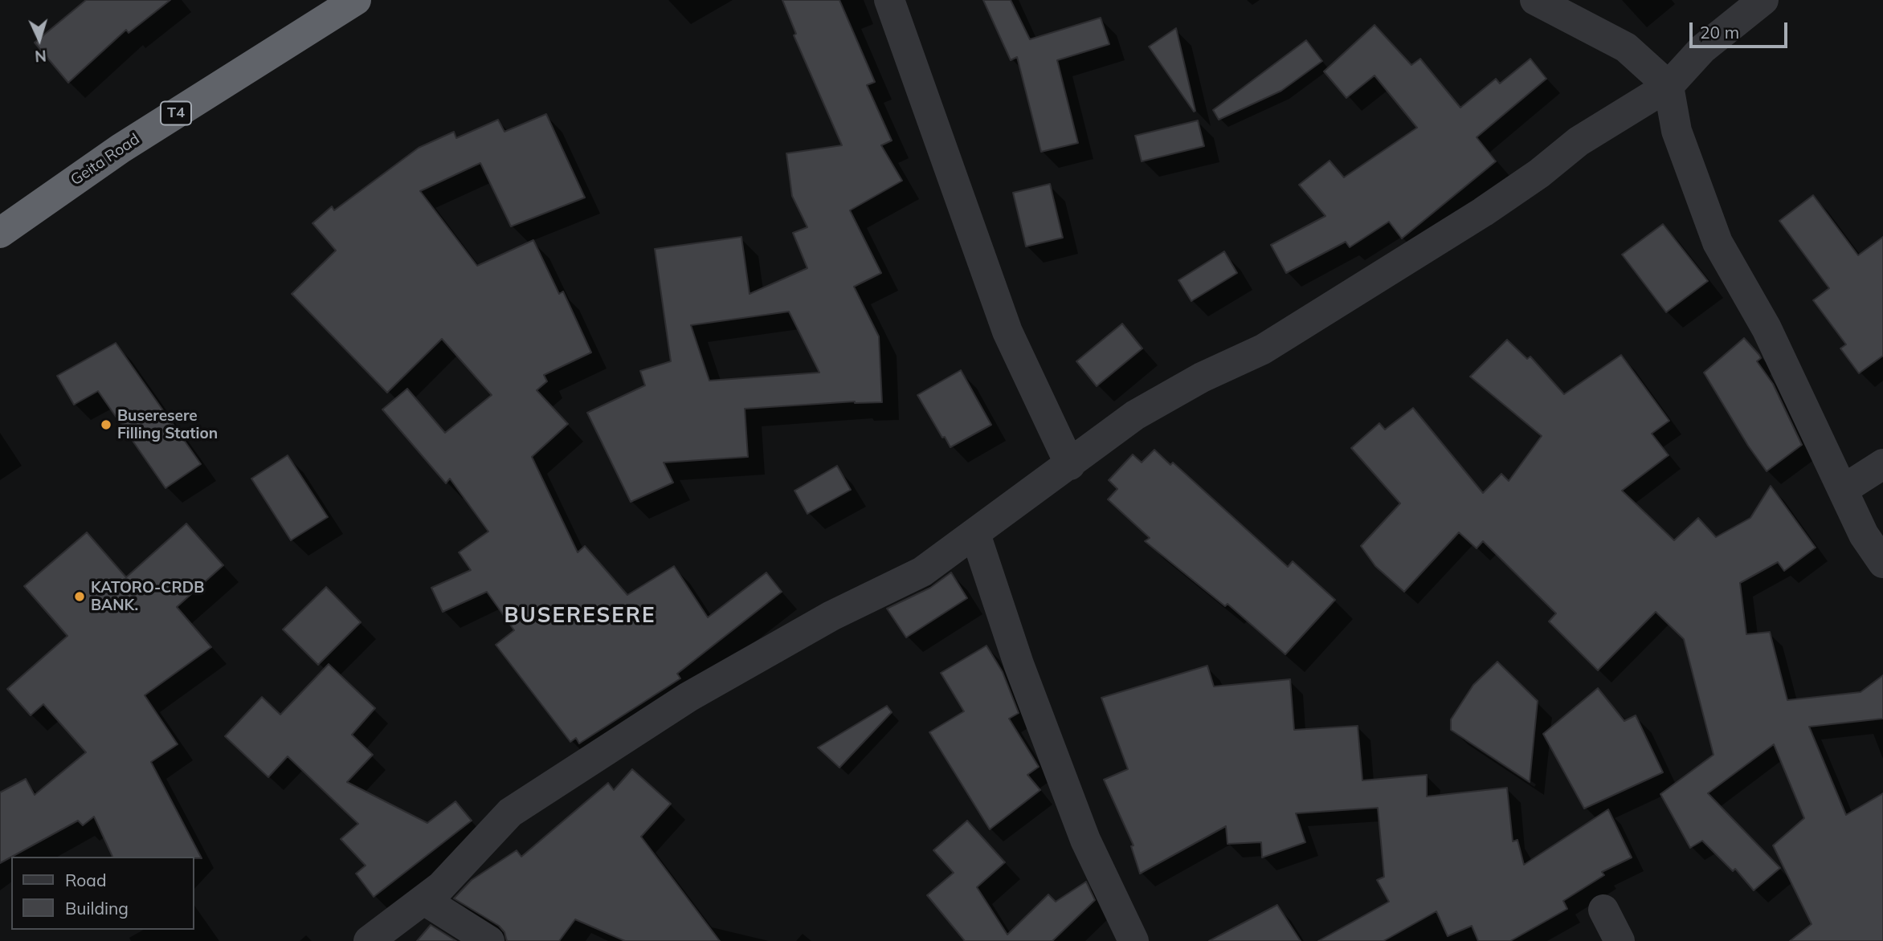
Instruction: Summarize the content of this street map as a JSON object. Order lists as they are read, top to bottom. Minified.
{"streets":{"highway":["T4","Geita Road"]},"districts":["BUSERESERE"],"places":["Buseresere Filling Station","KATORO-CRDB BANK."],"legend":["Road","Building"],"scale_bar":"20 m","north":"bottom"}
